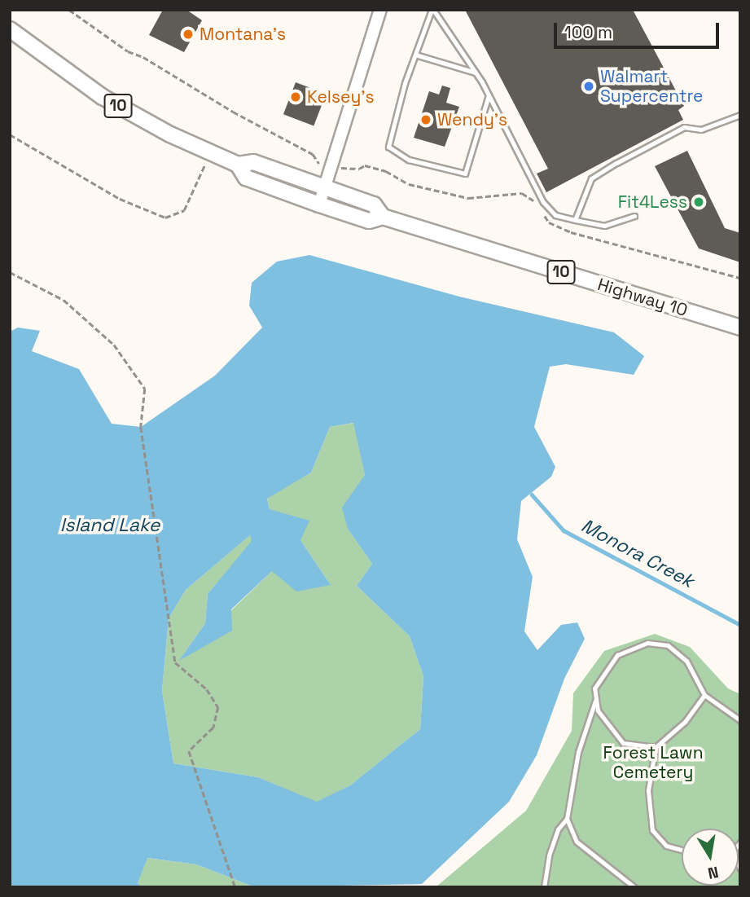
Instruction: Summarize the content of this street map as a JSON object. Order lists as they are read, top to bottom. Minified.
{"streets":{"highway":["10","Highway 10"]},"water":["Island Lake","Monora Creek"],"parks":["Forest Lawn Cemetery"],"places":["Montana's","Walmart Supercentre","Kelsey's","Wendy's","Fit4Less"],"scale_bar":"100 m","north":"bottom"}
